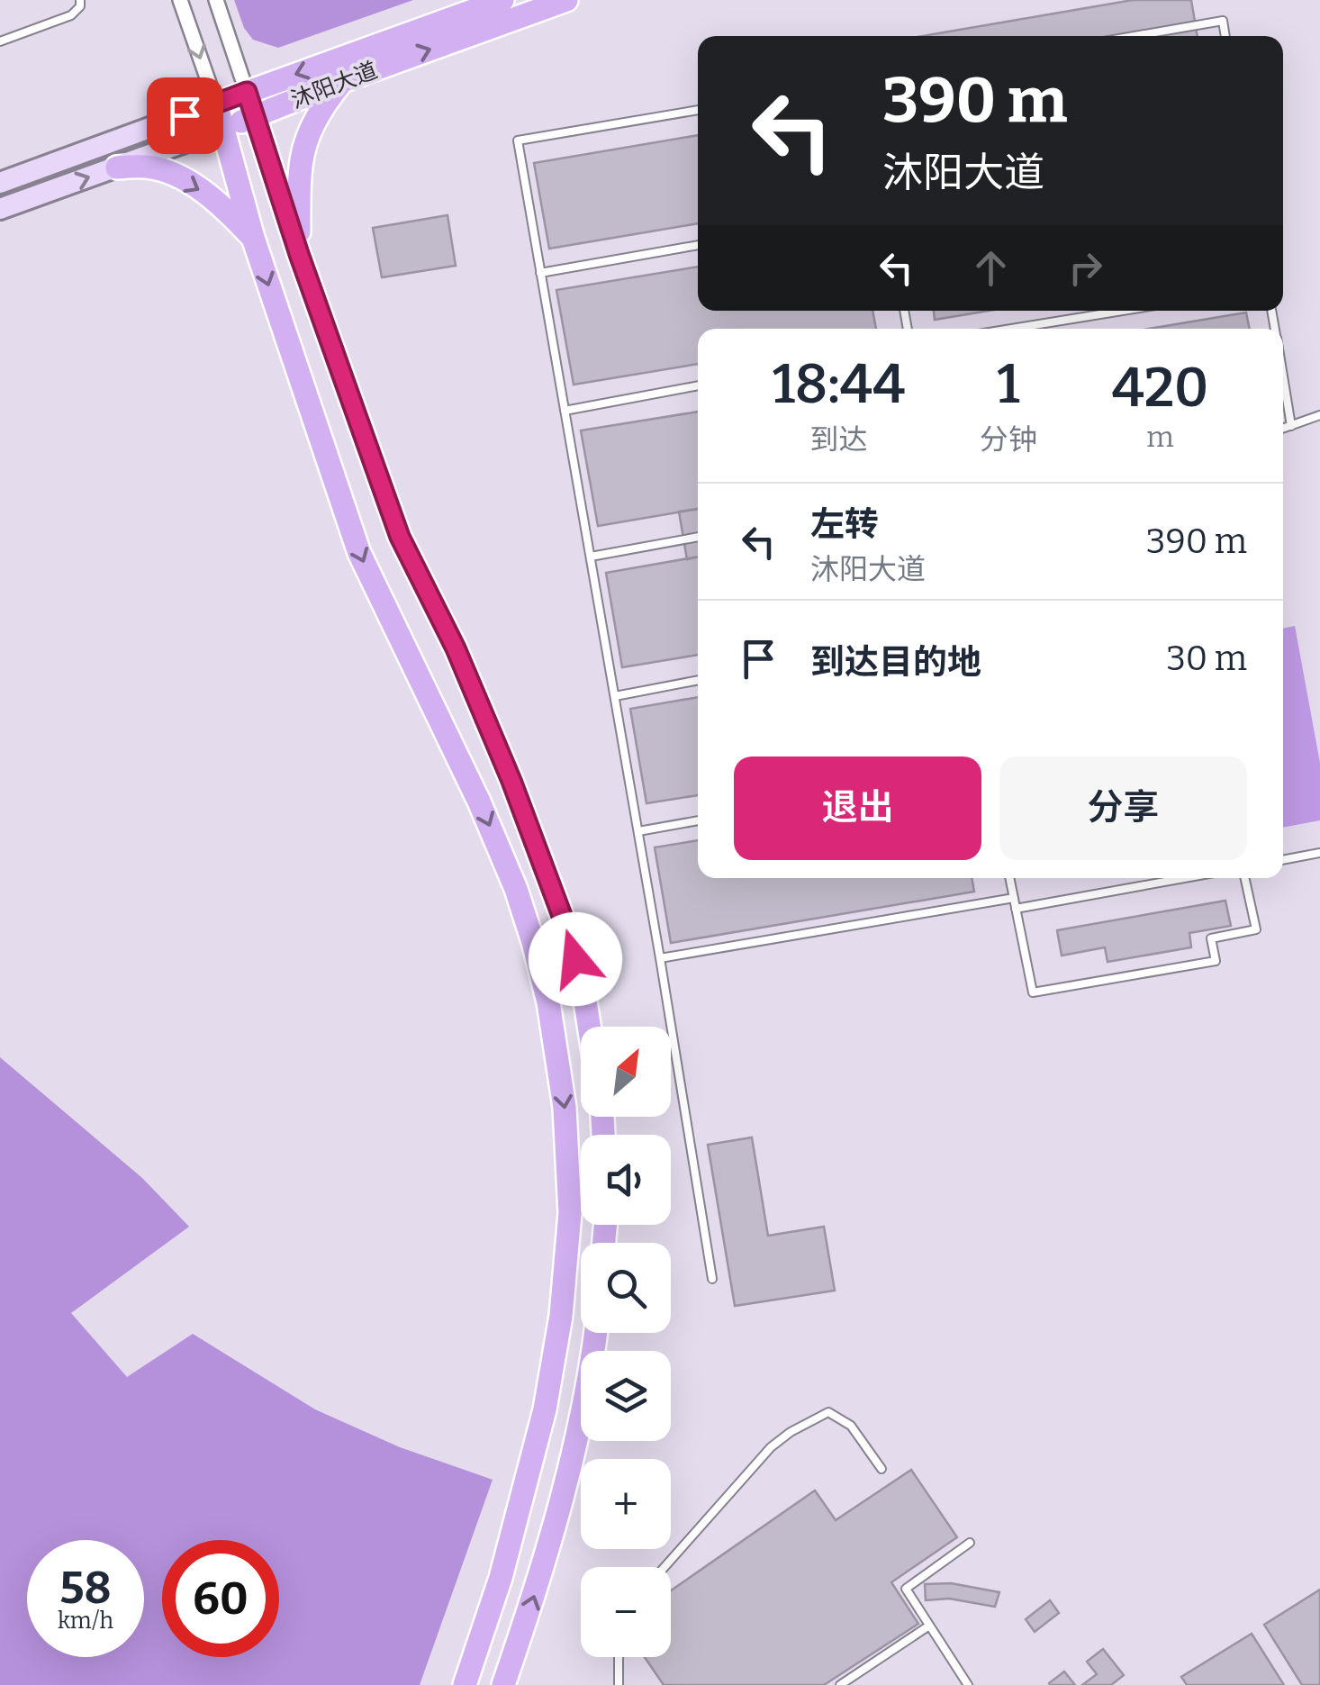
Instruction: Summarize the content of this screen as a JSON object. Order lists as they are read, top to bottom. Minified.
{"streets":{"main road":["沐阳大道"]},"north":"top right","page":{"turn":["390 m","沐阳大道"],"eta":["18:44","到达","1","分钟","420","m"],"list":[{"name":"左转","note":"沐阳大道","value":"390 m"},{"name":"到达目的地","value":"30 m"}],"buttons":["退出","分享"],"map_buttons":["+","−"],"speed":"58 km/h","limit":"60"}}
